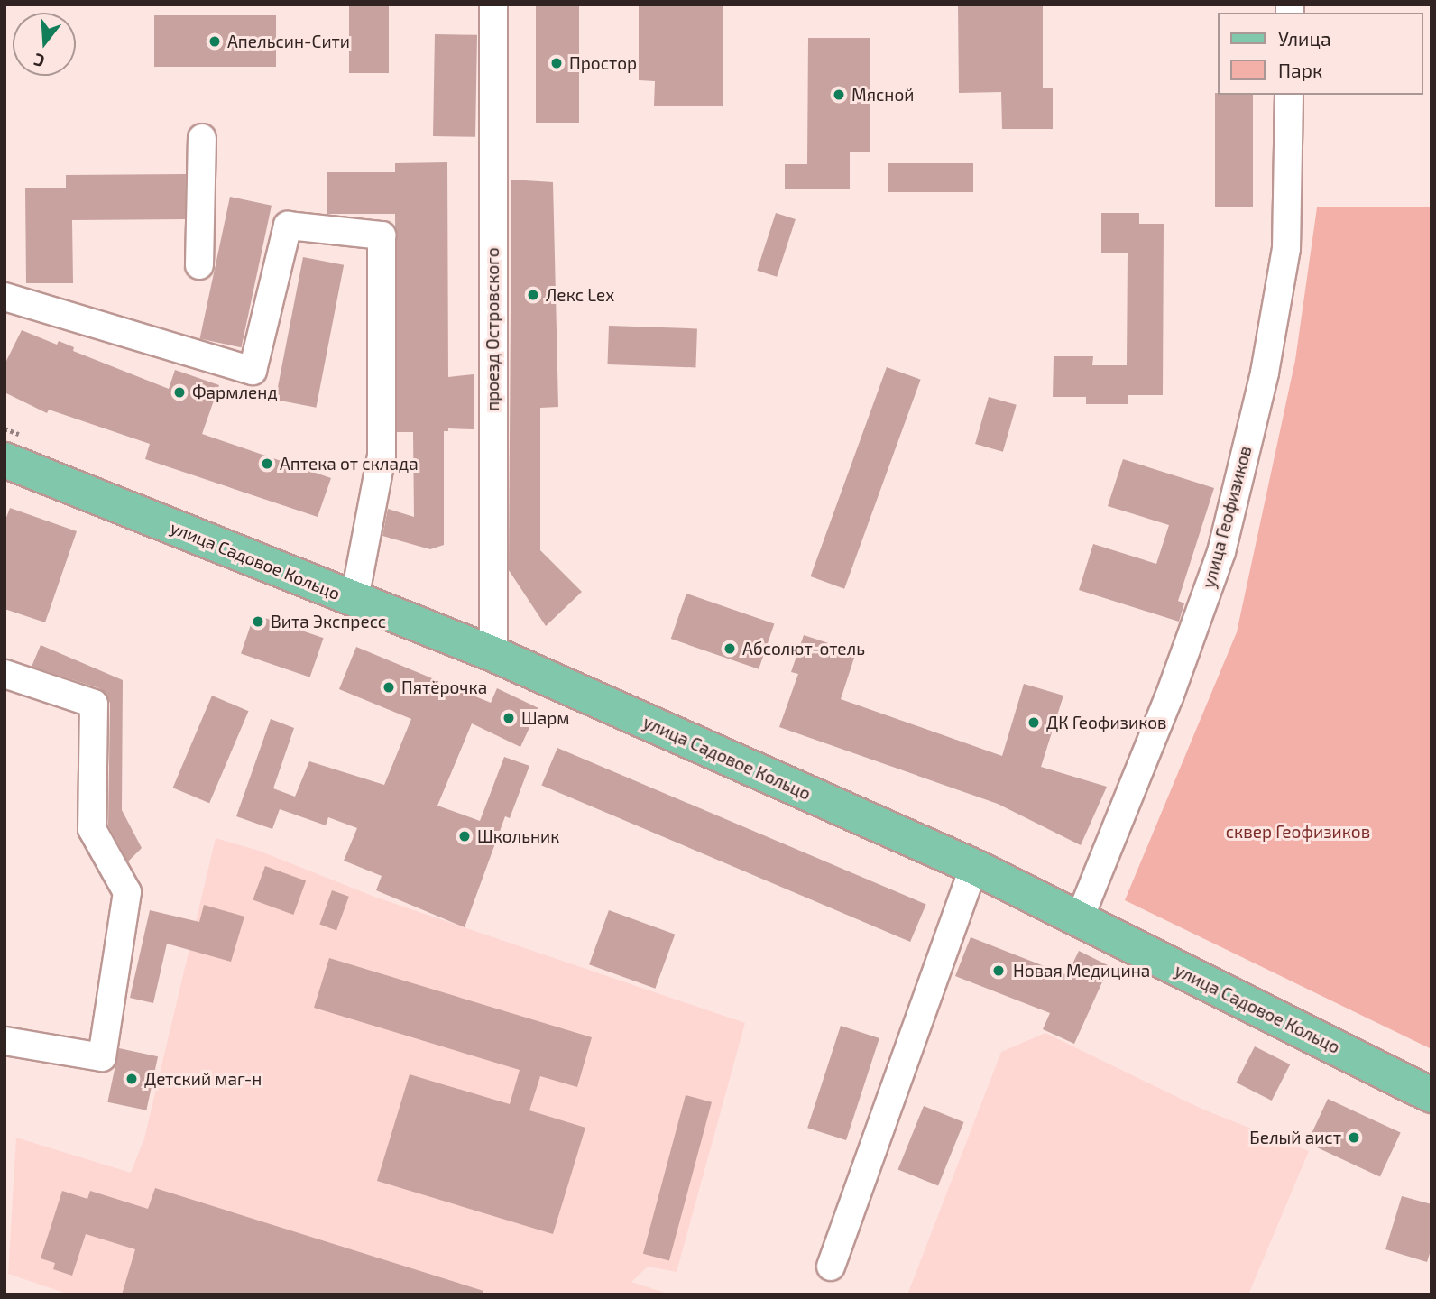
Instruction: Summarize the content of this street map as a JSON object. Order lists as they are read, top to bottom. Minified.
{"streets":{"main road":["улица Садовое Кольцо"],"street":["проезд Островского","улица Геофизиков"]},"crossings":[["проезд Островского","улица Садовое Кольцо"],["улица Геофизиков","улица Садовое Кольцо"]],"parks":["cквер Геофизиков"],"places":["Апельсин-Сити","Простор","Мясной","Лекс Lex","Фармленд","Аптека от склада","Вита Экспресс","Абсолют-отель","Пятёрочка","Шарм","ДК Геофизиков","Школьник","Новая Медицина","Детский маг-н","Белый аист"],"legend":["Улица","Парк"],"north":"bottom"}
